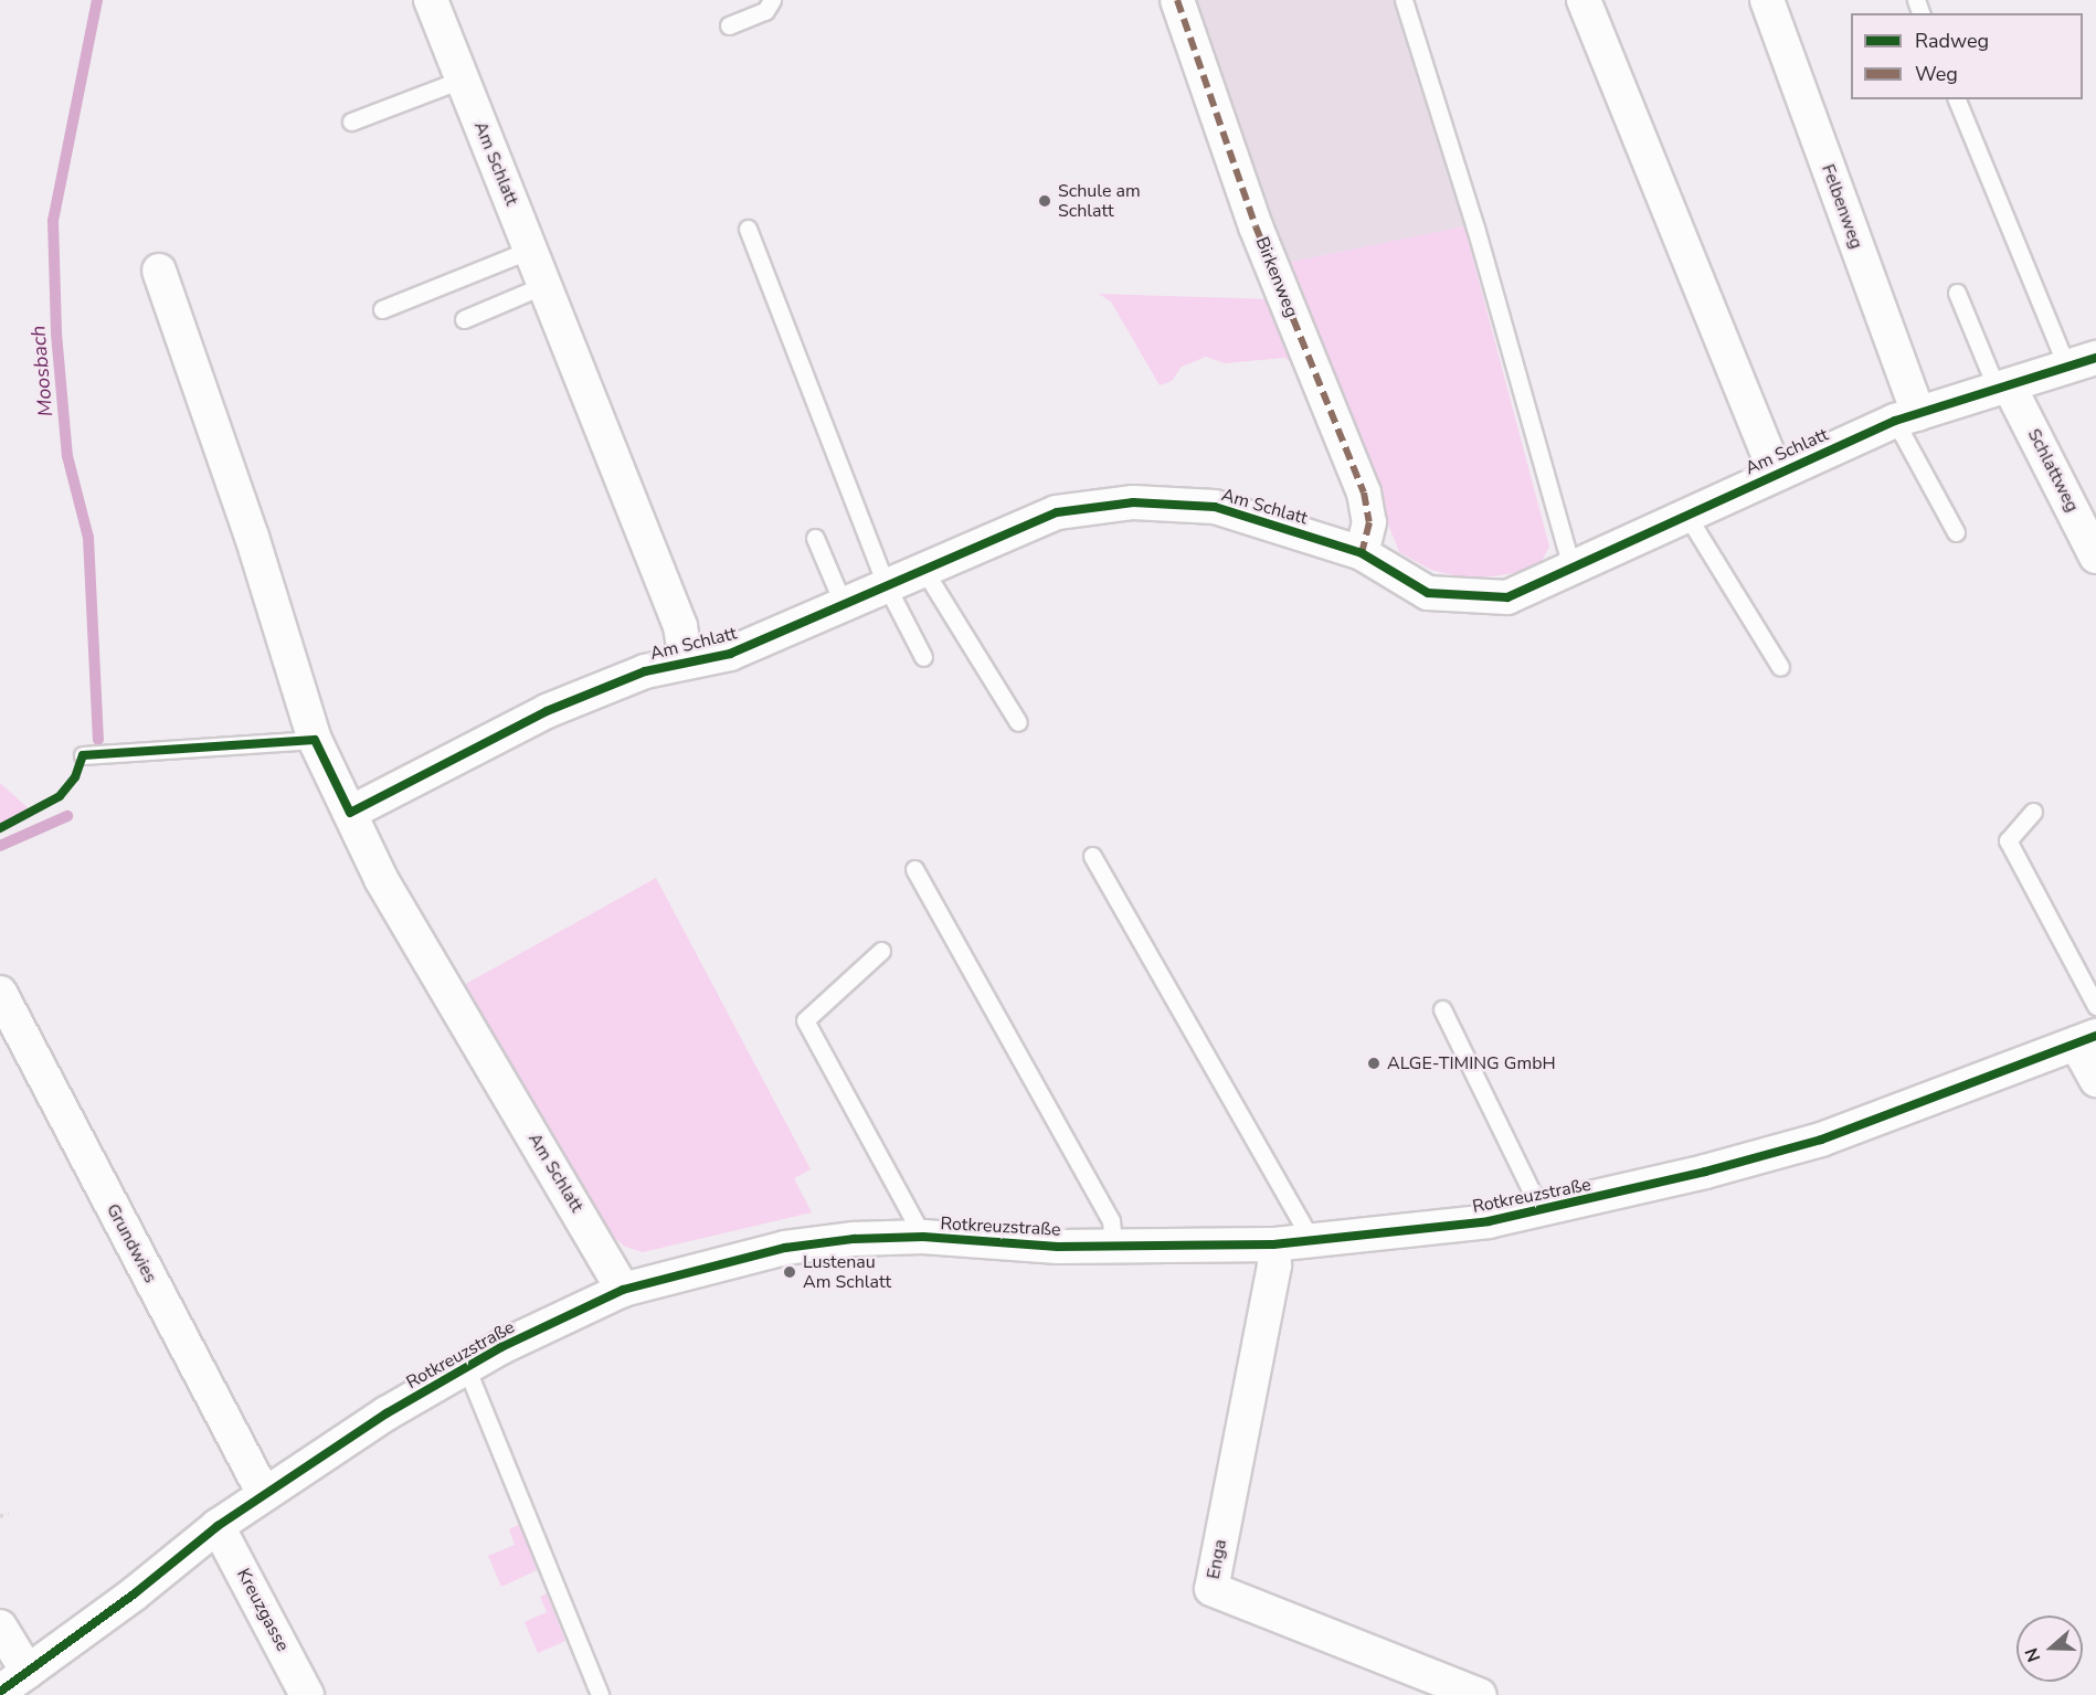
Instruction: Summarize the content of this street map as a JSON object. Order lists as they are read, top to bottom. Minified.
{"streets":{"street":["Am Schlatt","Felbenweg","Birkenweg","Schlattweg","Rotkreuzstraße","Grundwies","Enga","Kreuzgasse"]},"crossings":[["Am Schlatt","Felbenweg"],["Am Schlatt","Birkenweg"],["Am Schlatt","Schlattweg"],["Am Schlatt","Rotkreuzstraße"],["Rotkreuzstraße","Grundwies"],["Rotkreuzstraße","Enga"],["Rotkreuzstraße","Kreuzgasse"]],"water":["Moosbach"],"places":["Schule am Schlatt","ALGE-TIMING GmbH","Lustenau Am Schlatt"],"legend":["Radweg","Weg"],"north":"left"}
